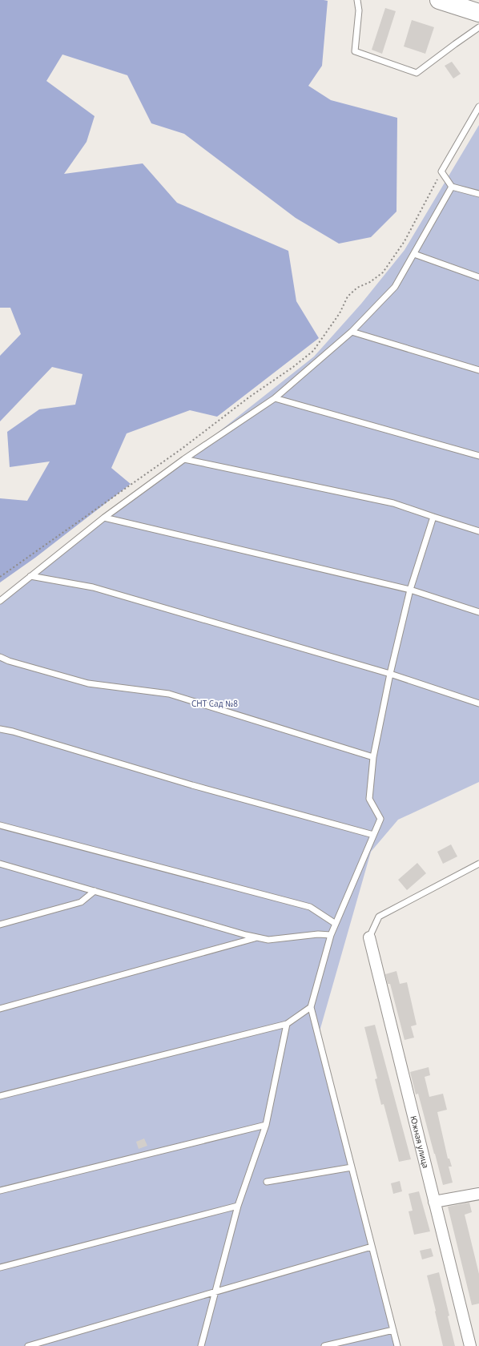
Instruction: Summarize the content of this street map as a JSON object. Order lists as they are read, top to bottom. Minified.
{"streets":{"street":["Южная улица"]},"parks":["СНТ Сад №8"]}
